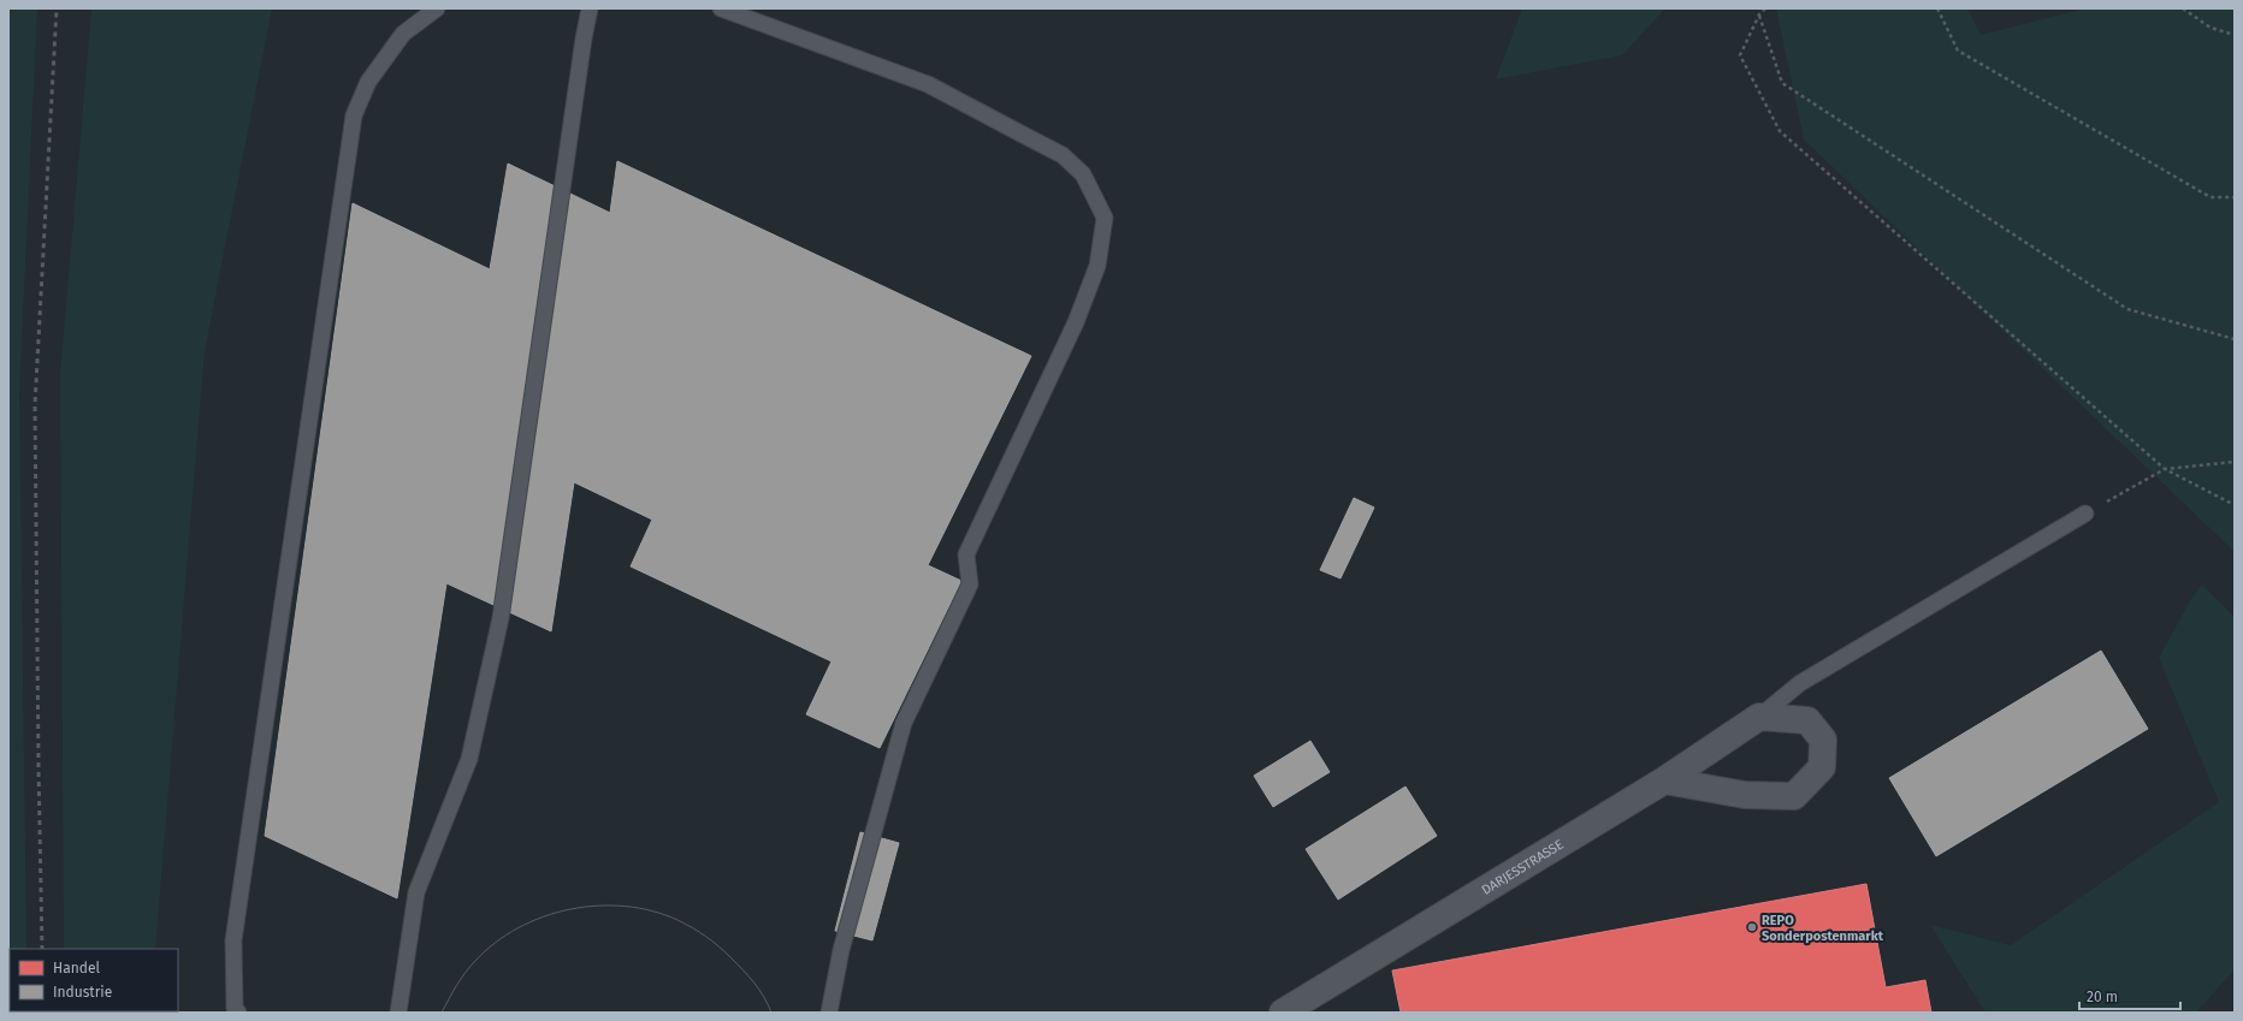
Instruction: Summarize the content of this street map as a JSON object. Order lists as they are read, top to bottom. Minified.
{"streets":{"street":["DARJESSTRASSE"]},"places":["REPO Sonderpostenmarkt"],"legend":["Handel","Industrie"],"scale_bar":"20 m"}
